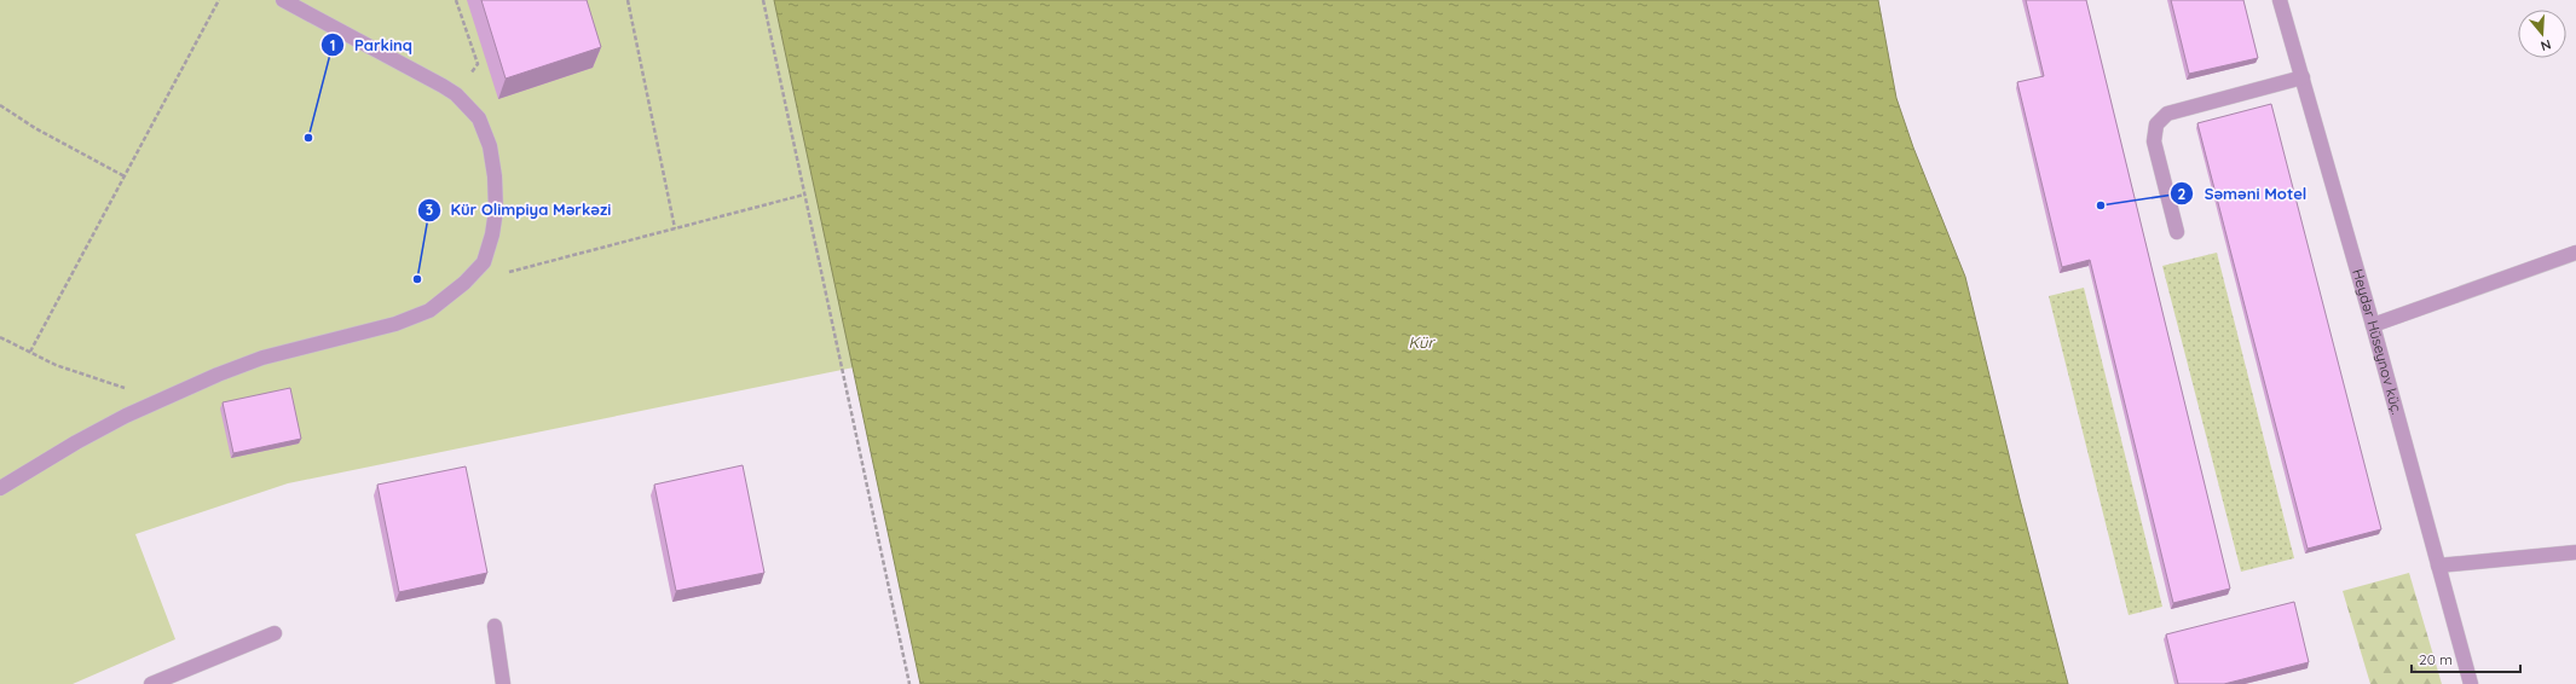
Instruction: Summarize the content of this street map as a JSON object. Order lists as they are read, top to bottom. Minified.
{"streets":{"street":["Heydər Hüseynov küç."]},"water":["Kür"],"places":["Parkinq","Səməni Motel","Kür Olimpiya Mərkəzi"],"scale_bar":"20 m","north":"bottom"}
